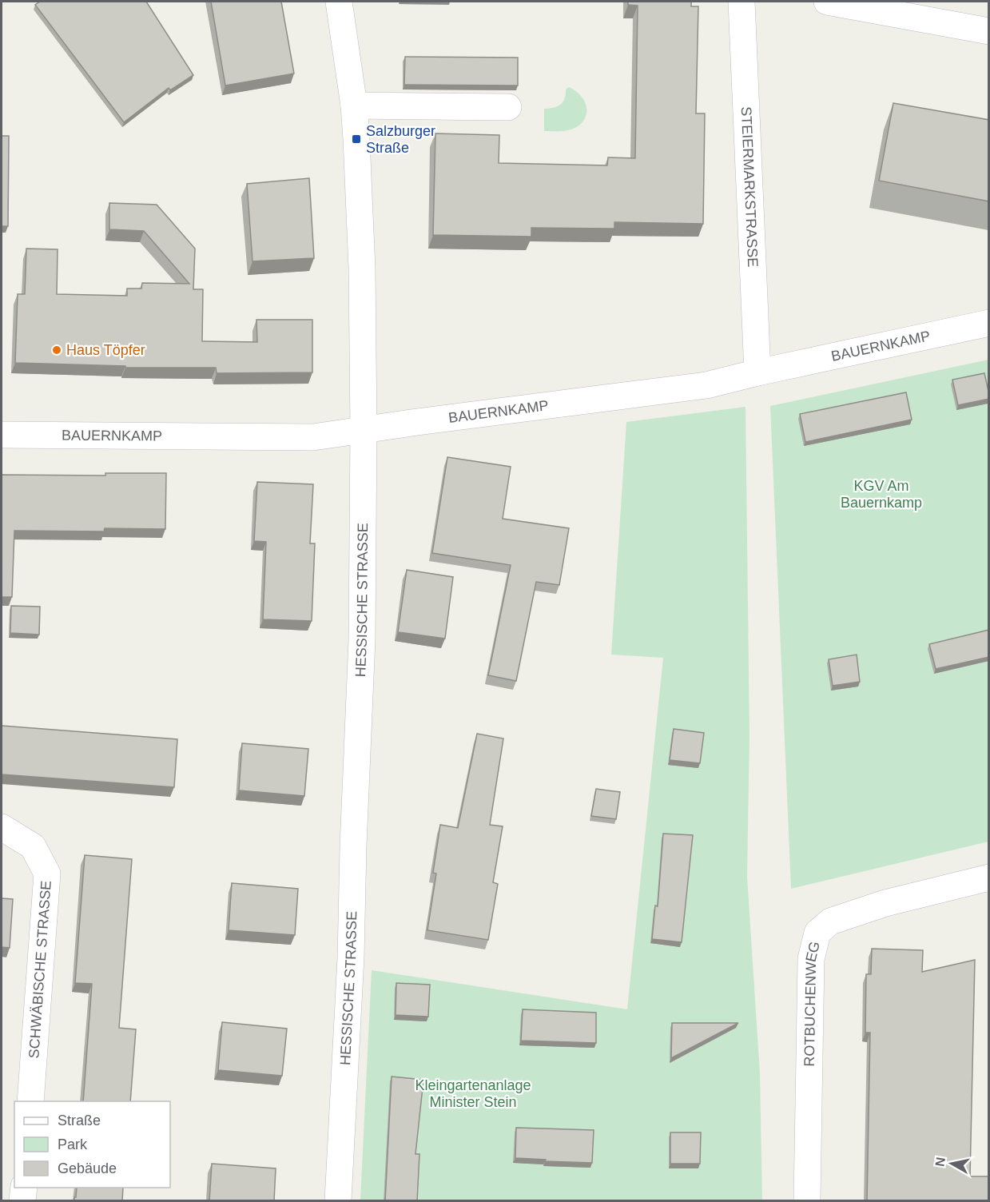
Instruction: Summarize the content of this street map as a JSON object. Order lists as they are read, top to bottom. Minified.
{"streets":{"street":["STEIERMARKSTRASSE","BAUERNKAMP","HESSISCHE STRASSE","SCHWÄBISCHE STRASSE","ROTBUCHENWEG"]},"crossings":[["STEIERMARKSTRASSE","BAUERNKAMP"],["BAUERNKAMP","HESSISCHE STRASSE"]],"parks":["KGV Am Bauernkamp","Kleingartenanlage Minister Stein"],"places":{"transit":["Salzburger Straße"],"other":["Haus Töpfer"]},"legend":["Straße","Park","Gebäude"],"north":"left"}
